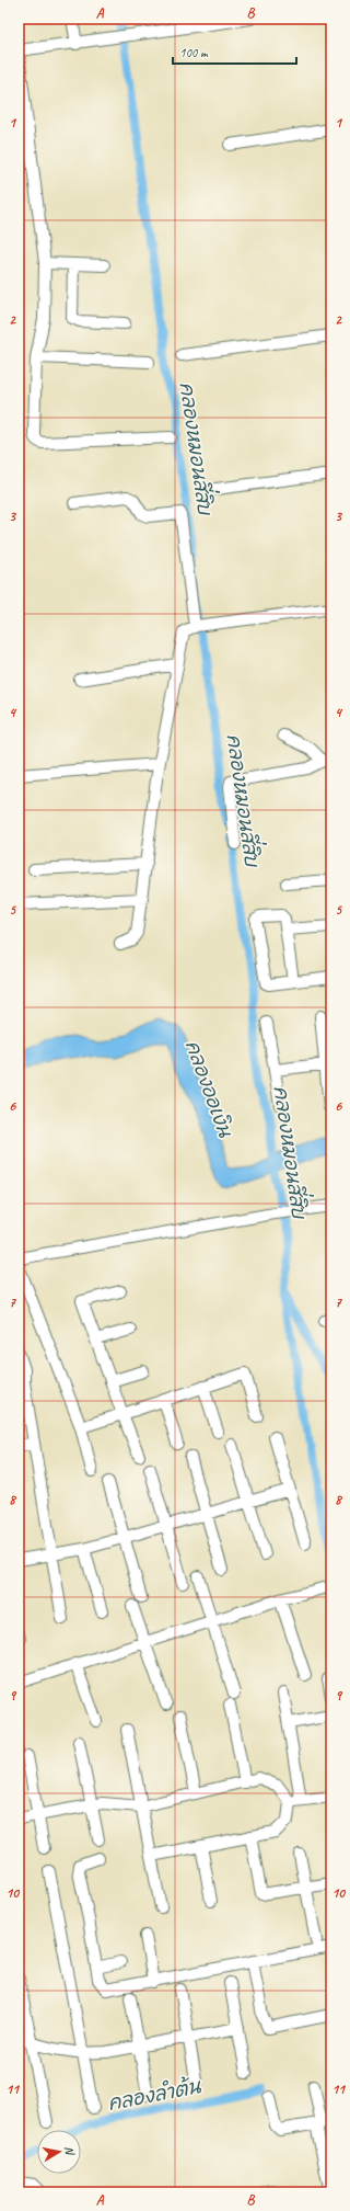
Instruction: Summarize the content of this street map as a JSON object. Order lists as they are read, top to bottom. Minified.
{"water":["คลองหมอนสี่สิบ","คลองออเงิน","คลองลำต้น"],"scale_bar":"100 m","north":"right","grid":{"columns":["A","B"],"rows":["1","2","3","4","5","6","7","8","9","10","11"]}}
